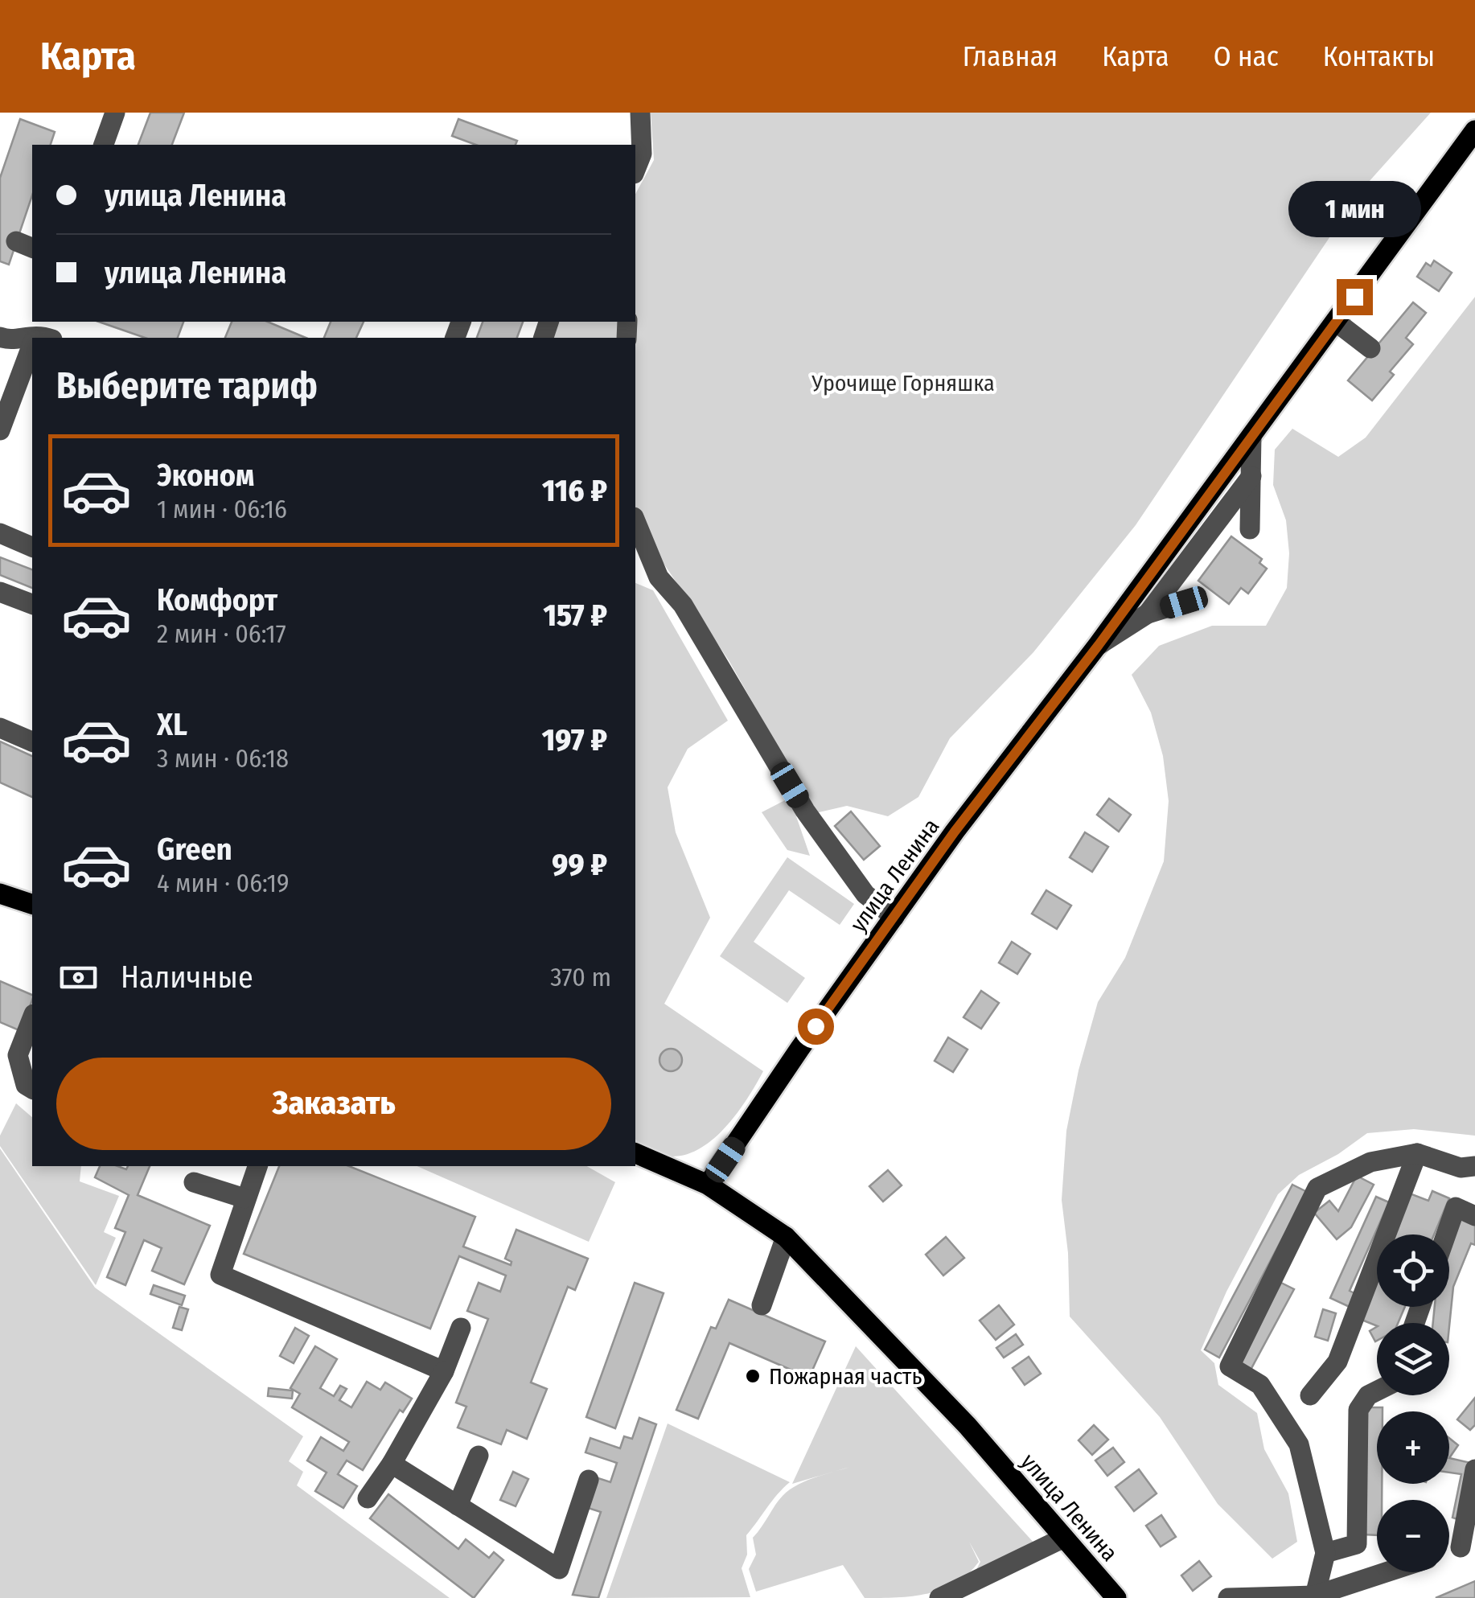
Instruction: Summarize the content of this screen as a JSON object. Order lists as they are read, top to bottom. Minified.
{"streets":{"main road":["улица Ленина"]},"parks":["Урочище Горняшка"],"places":["Пожарная часть"],"page":{"header":"Карта","nav":["Главная","Карта","О нас","Контакты"],"banner":["улица Ленина","улица Ленина"],"bubble":"1 мин","heading":"Выберите тариф","list":[{"name":"Эконом","note":"1 мин · 06:16","value":"116 ₽"},{"name":"Комфорт","note":"2 мин · 06:17","value":"157 ₽"},{"name":"XL","note":"3 мин · 06:18","value":"197 ₽"},{"name":"Green","note":"4 мин · 06:19","value":"99 ₽"}],"pay":["Наличные","370 m"],"buttons":"Заказать","map_buttons":["+","−"]}}
